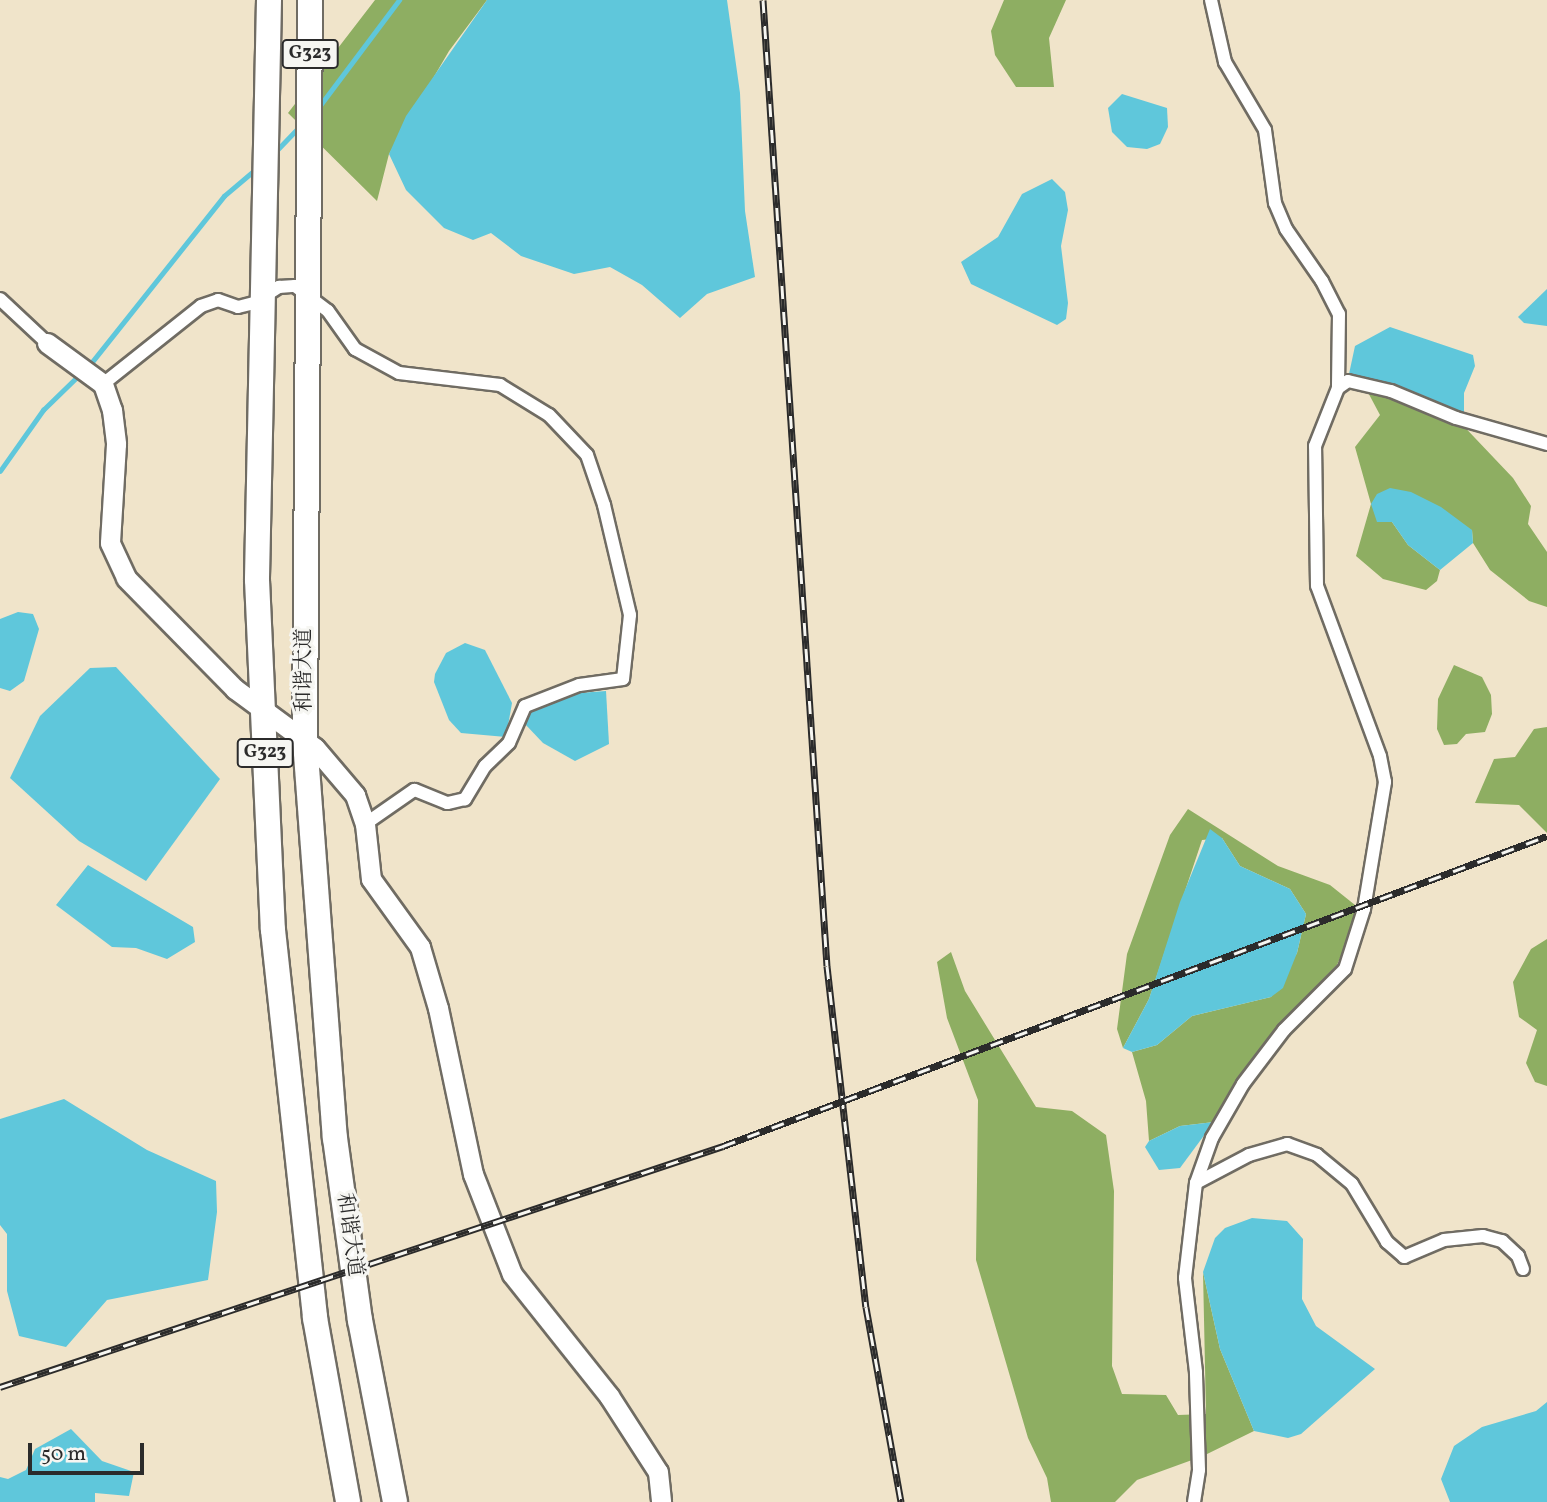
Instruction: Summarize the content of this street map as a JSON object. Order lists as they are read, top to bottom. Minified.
{"streets":{"highway":["G323","和谐大道"]},"scale_bar":"50 m"}
